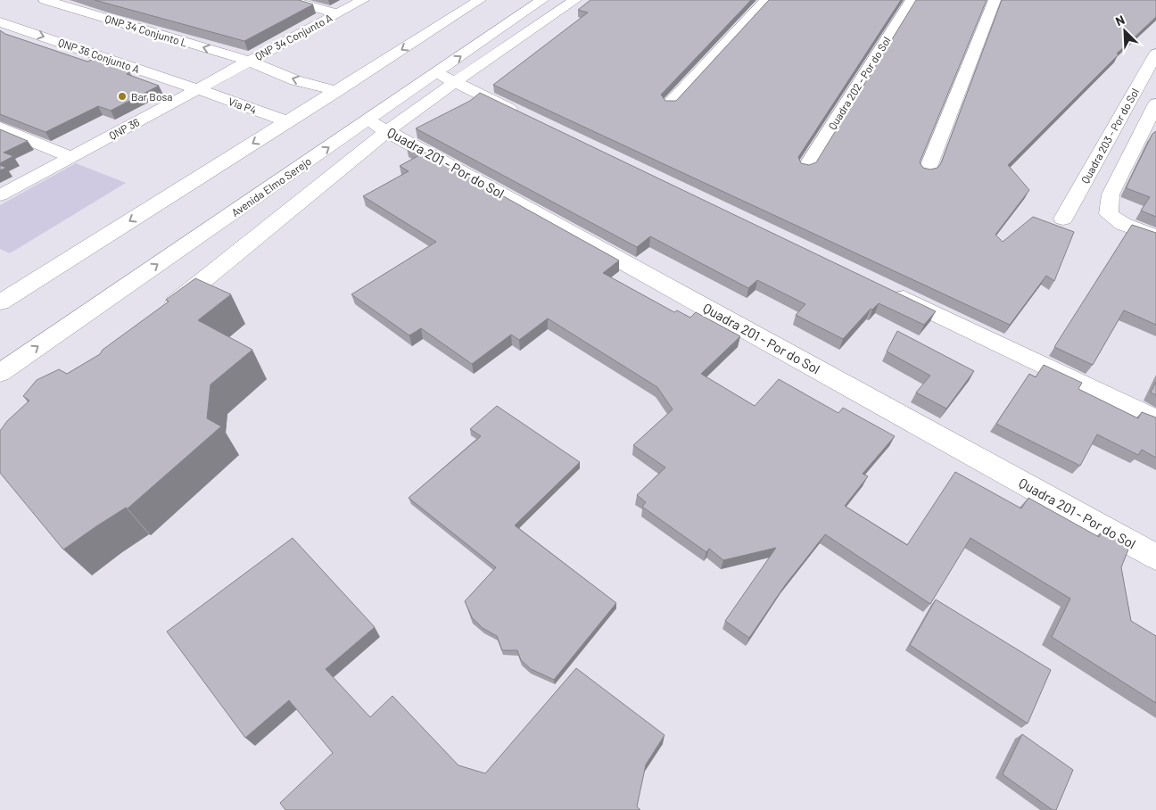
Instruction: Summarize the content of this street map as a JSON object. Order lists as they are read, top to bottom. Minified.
{"streets":{"street":["QNP 34 Conjunto L","QNP 34 Conjunto A","QNP 36 Conjunto A","Quadra 202 - Por do Sol","Via P4","QNP 36","Quadra 203 - Por do Sol","Quadra 201 - Por do Sol","Avenida Elmo Serejo"]},"crossings":[["QNP 34 Conjunto L","QNP 34 Conjunto A"],["QNP 34 Conjunto L","QNP 36"],["QNP 34 Conjunto A","QNP 36"],["QNP 36 Conjunto A","Via P4"],["QNP 36 Conjunto A","QNP 36"],["Via P4","QNP 36"],["Quadra 201 - Por do Sol","Avenida Elmo Serejo"]],"places":["Bar Bosa"],"north":"top left"}
